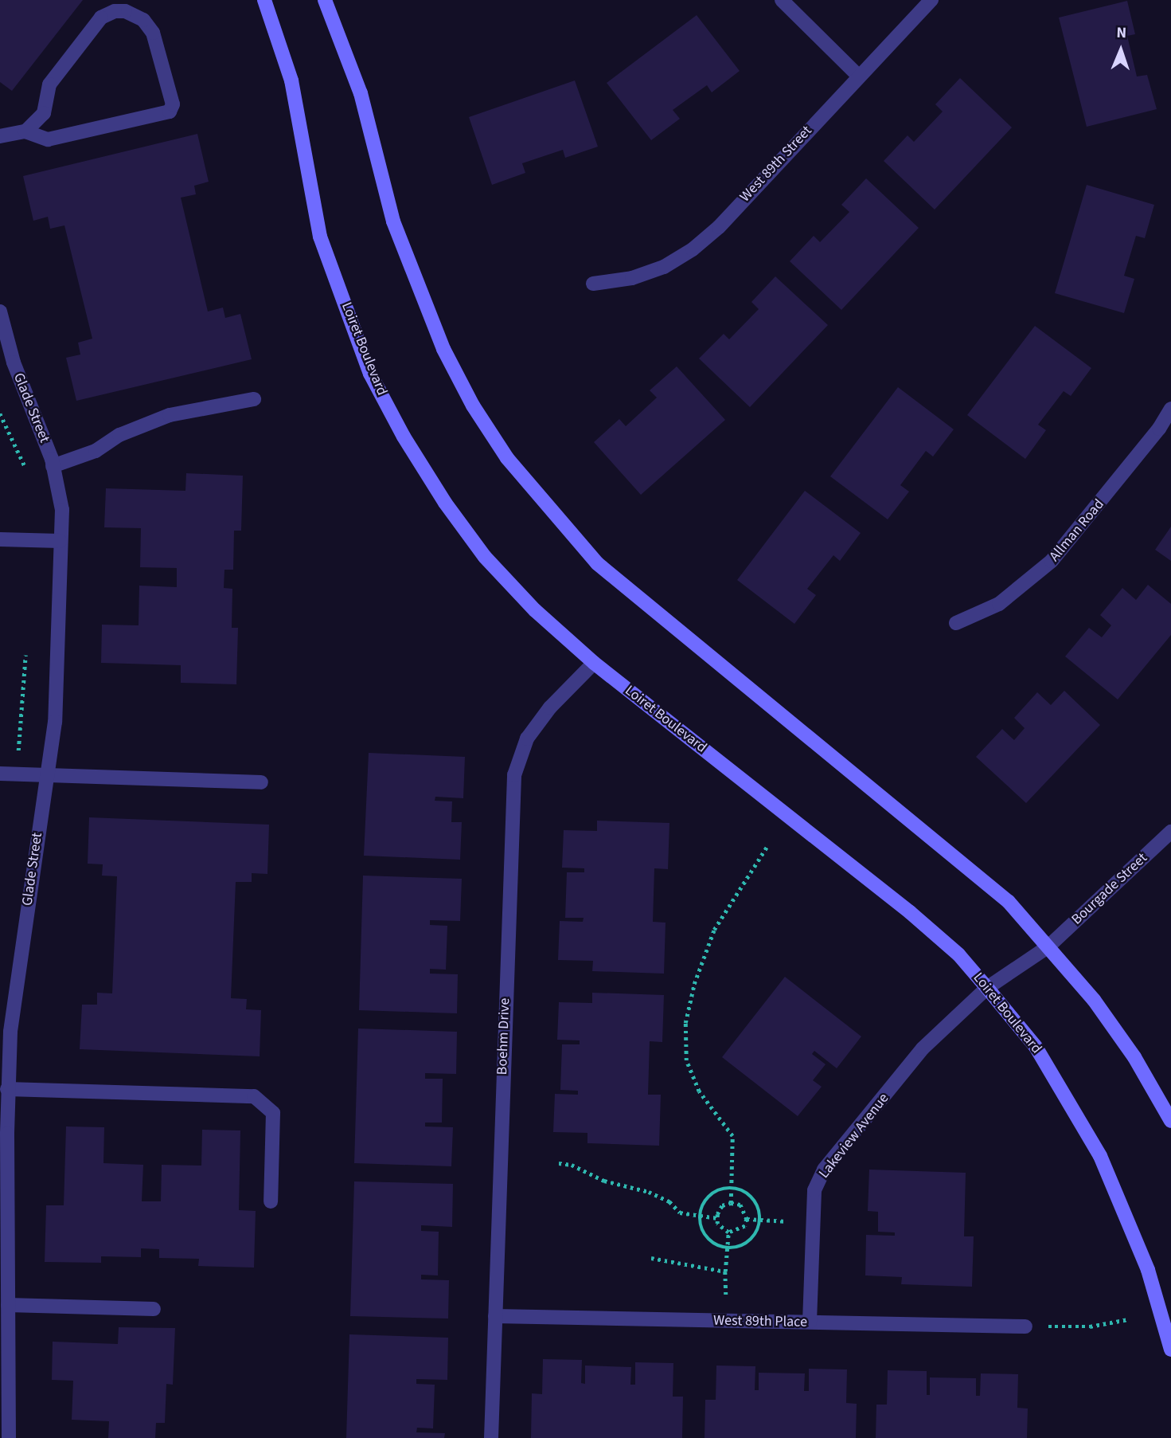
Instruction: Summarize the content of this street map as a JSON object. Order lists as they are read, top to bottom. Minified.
{"streets":{"street":["West 89th Street","Loiret Boulevard","Glade Street","Allman Road","Bourgade Street","Boehm Drive","Lakeview Avenue","West 89th Place"]},"crossings":[["Loiret Boulevard","Bourgade Street"],["Loiret Boulevard","Boehm Drive"],["Loiret Boulevard","Lakeview Avenue"],["Bourgade Street","Lakeview Avenue"],["Boehm Drive","West 89th Place"],["Lakeview Avenue","West 89th Place"]],"north":"top"}
